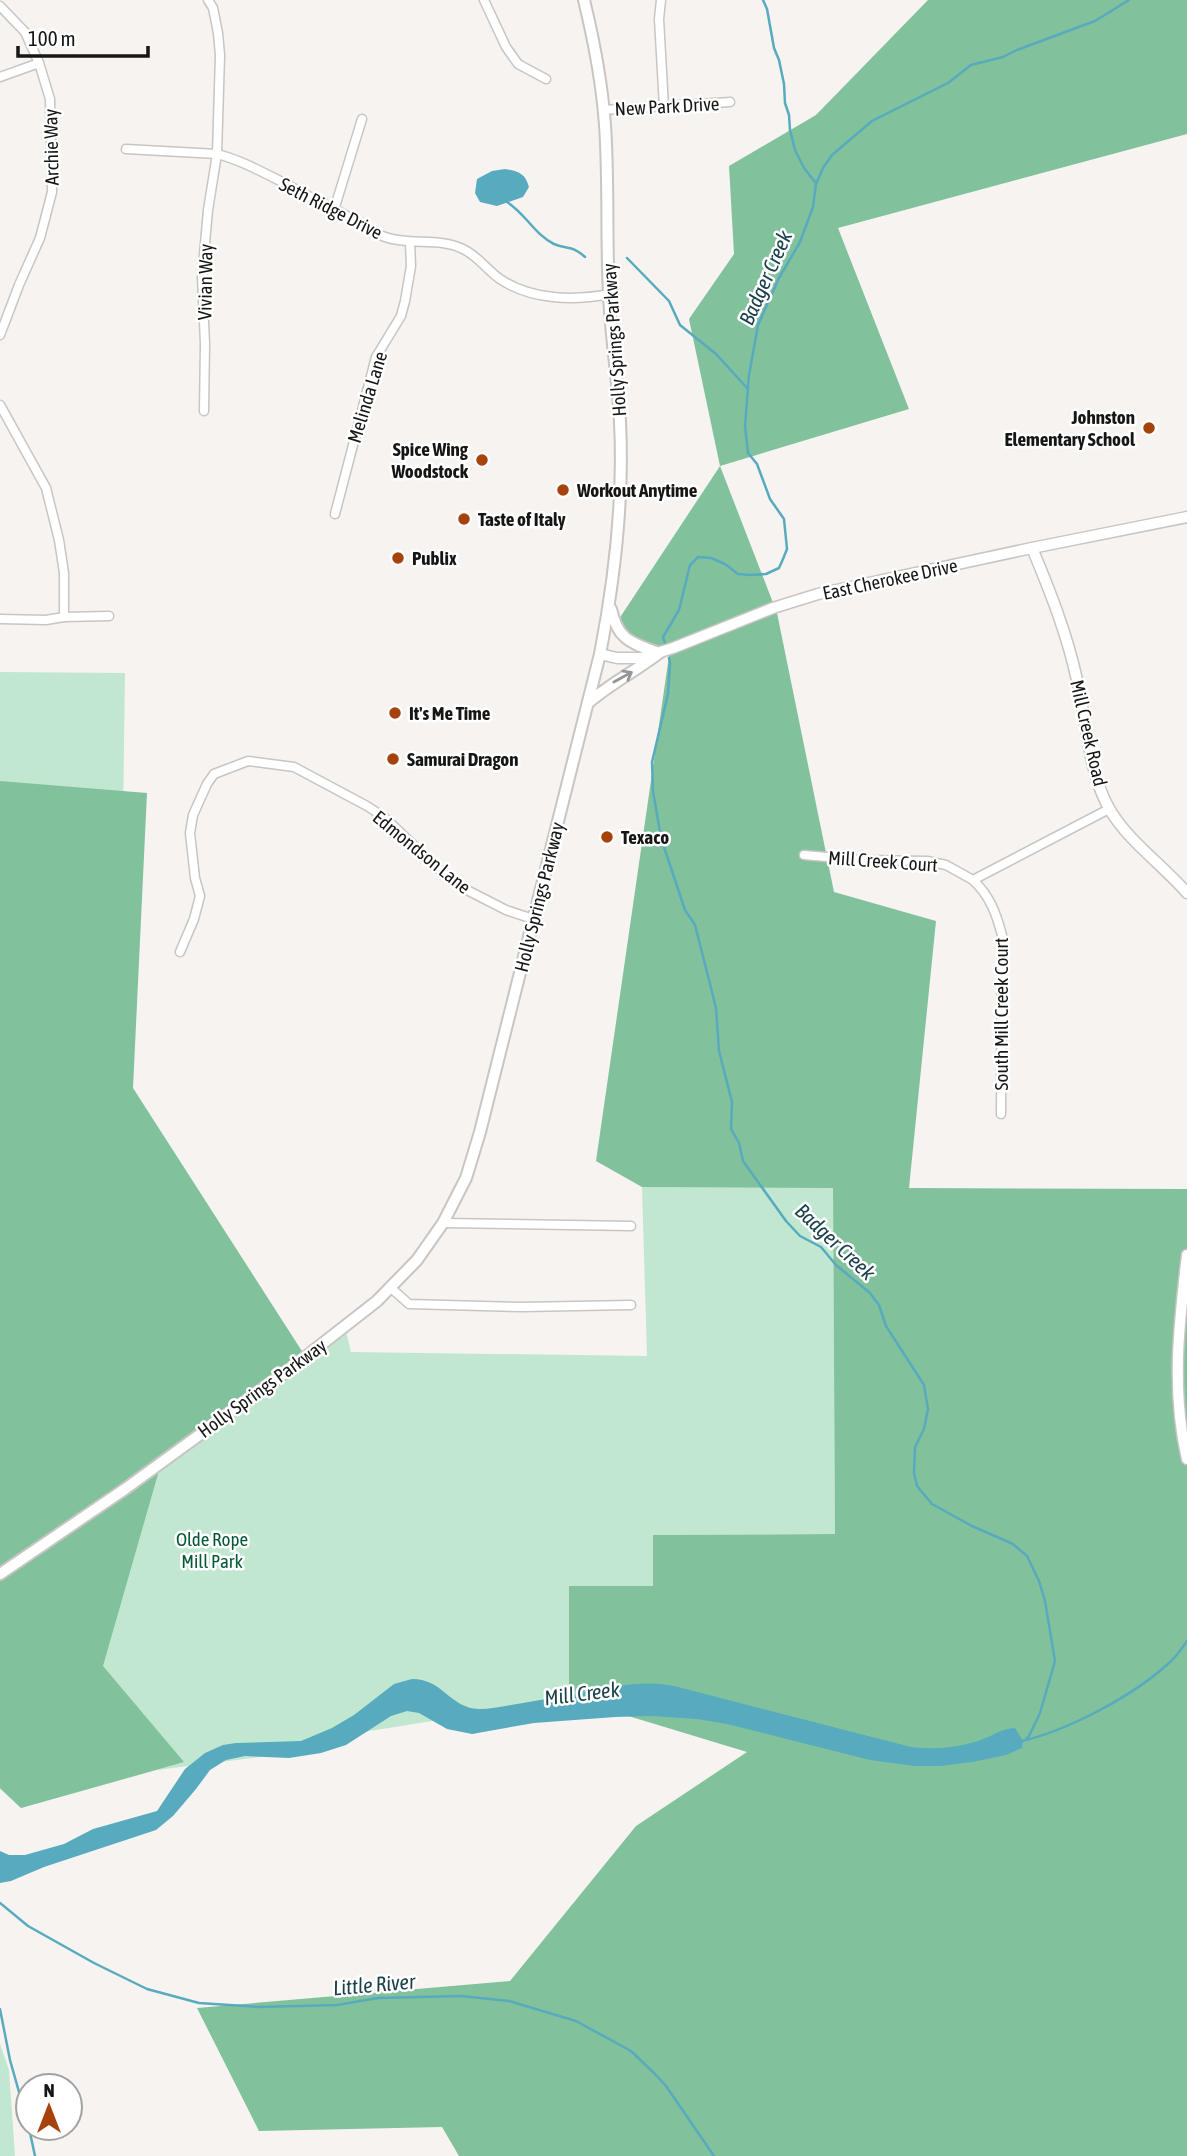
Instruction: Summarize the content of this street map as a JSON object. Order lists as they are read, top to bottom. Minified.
{"streets":{"main road":["Holly Springs Parkway"],"street":["New Park Drive","Archie Way","Seth Ridge Drive","Vivian Way","Melinda Lane","East Cherokee Drive","Mill Creek Road","Edmondson Lane","Mill Creek Court","South Mill Creek Court"]},"crossings":[["New Park Drive","Holly Springs Parkway"],["Seth Ridge Drive","Vivian Way"],["Seth Ridge Drive","Holly Springs Parkway"],["Seth Ridge Drive","Melinda Lane"],["Holly Springs Parkway","East Cherokee Drive"],["Holly Springs Parkway","Edmondson Lane"],["East Cherokee Drive","Mill Creek Road"],["Mill Creek Court","South Mill Creek Court"]],"water":["Badger Creek","Mill Creek","Little River"],"parks":["Olde Rope Mill Park"],"places":["Johnston Elementary School","Spice Wing Woodstock","Workout Anytime","Taste of Italy","Publix","It's Me Time","Samurai Dragon","Texaco"],"scale_bar":"100 m","north":"top"}
